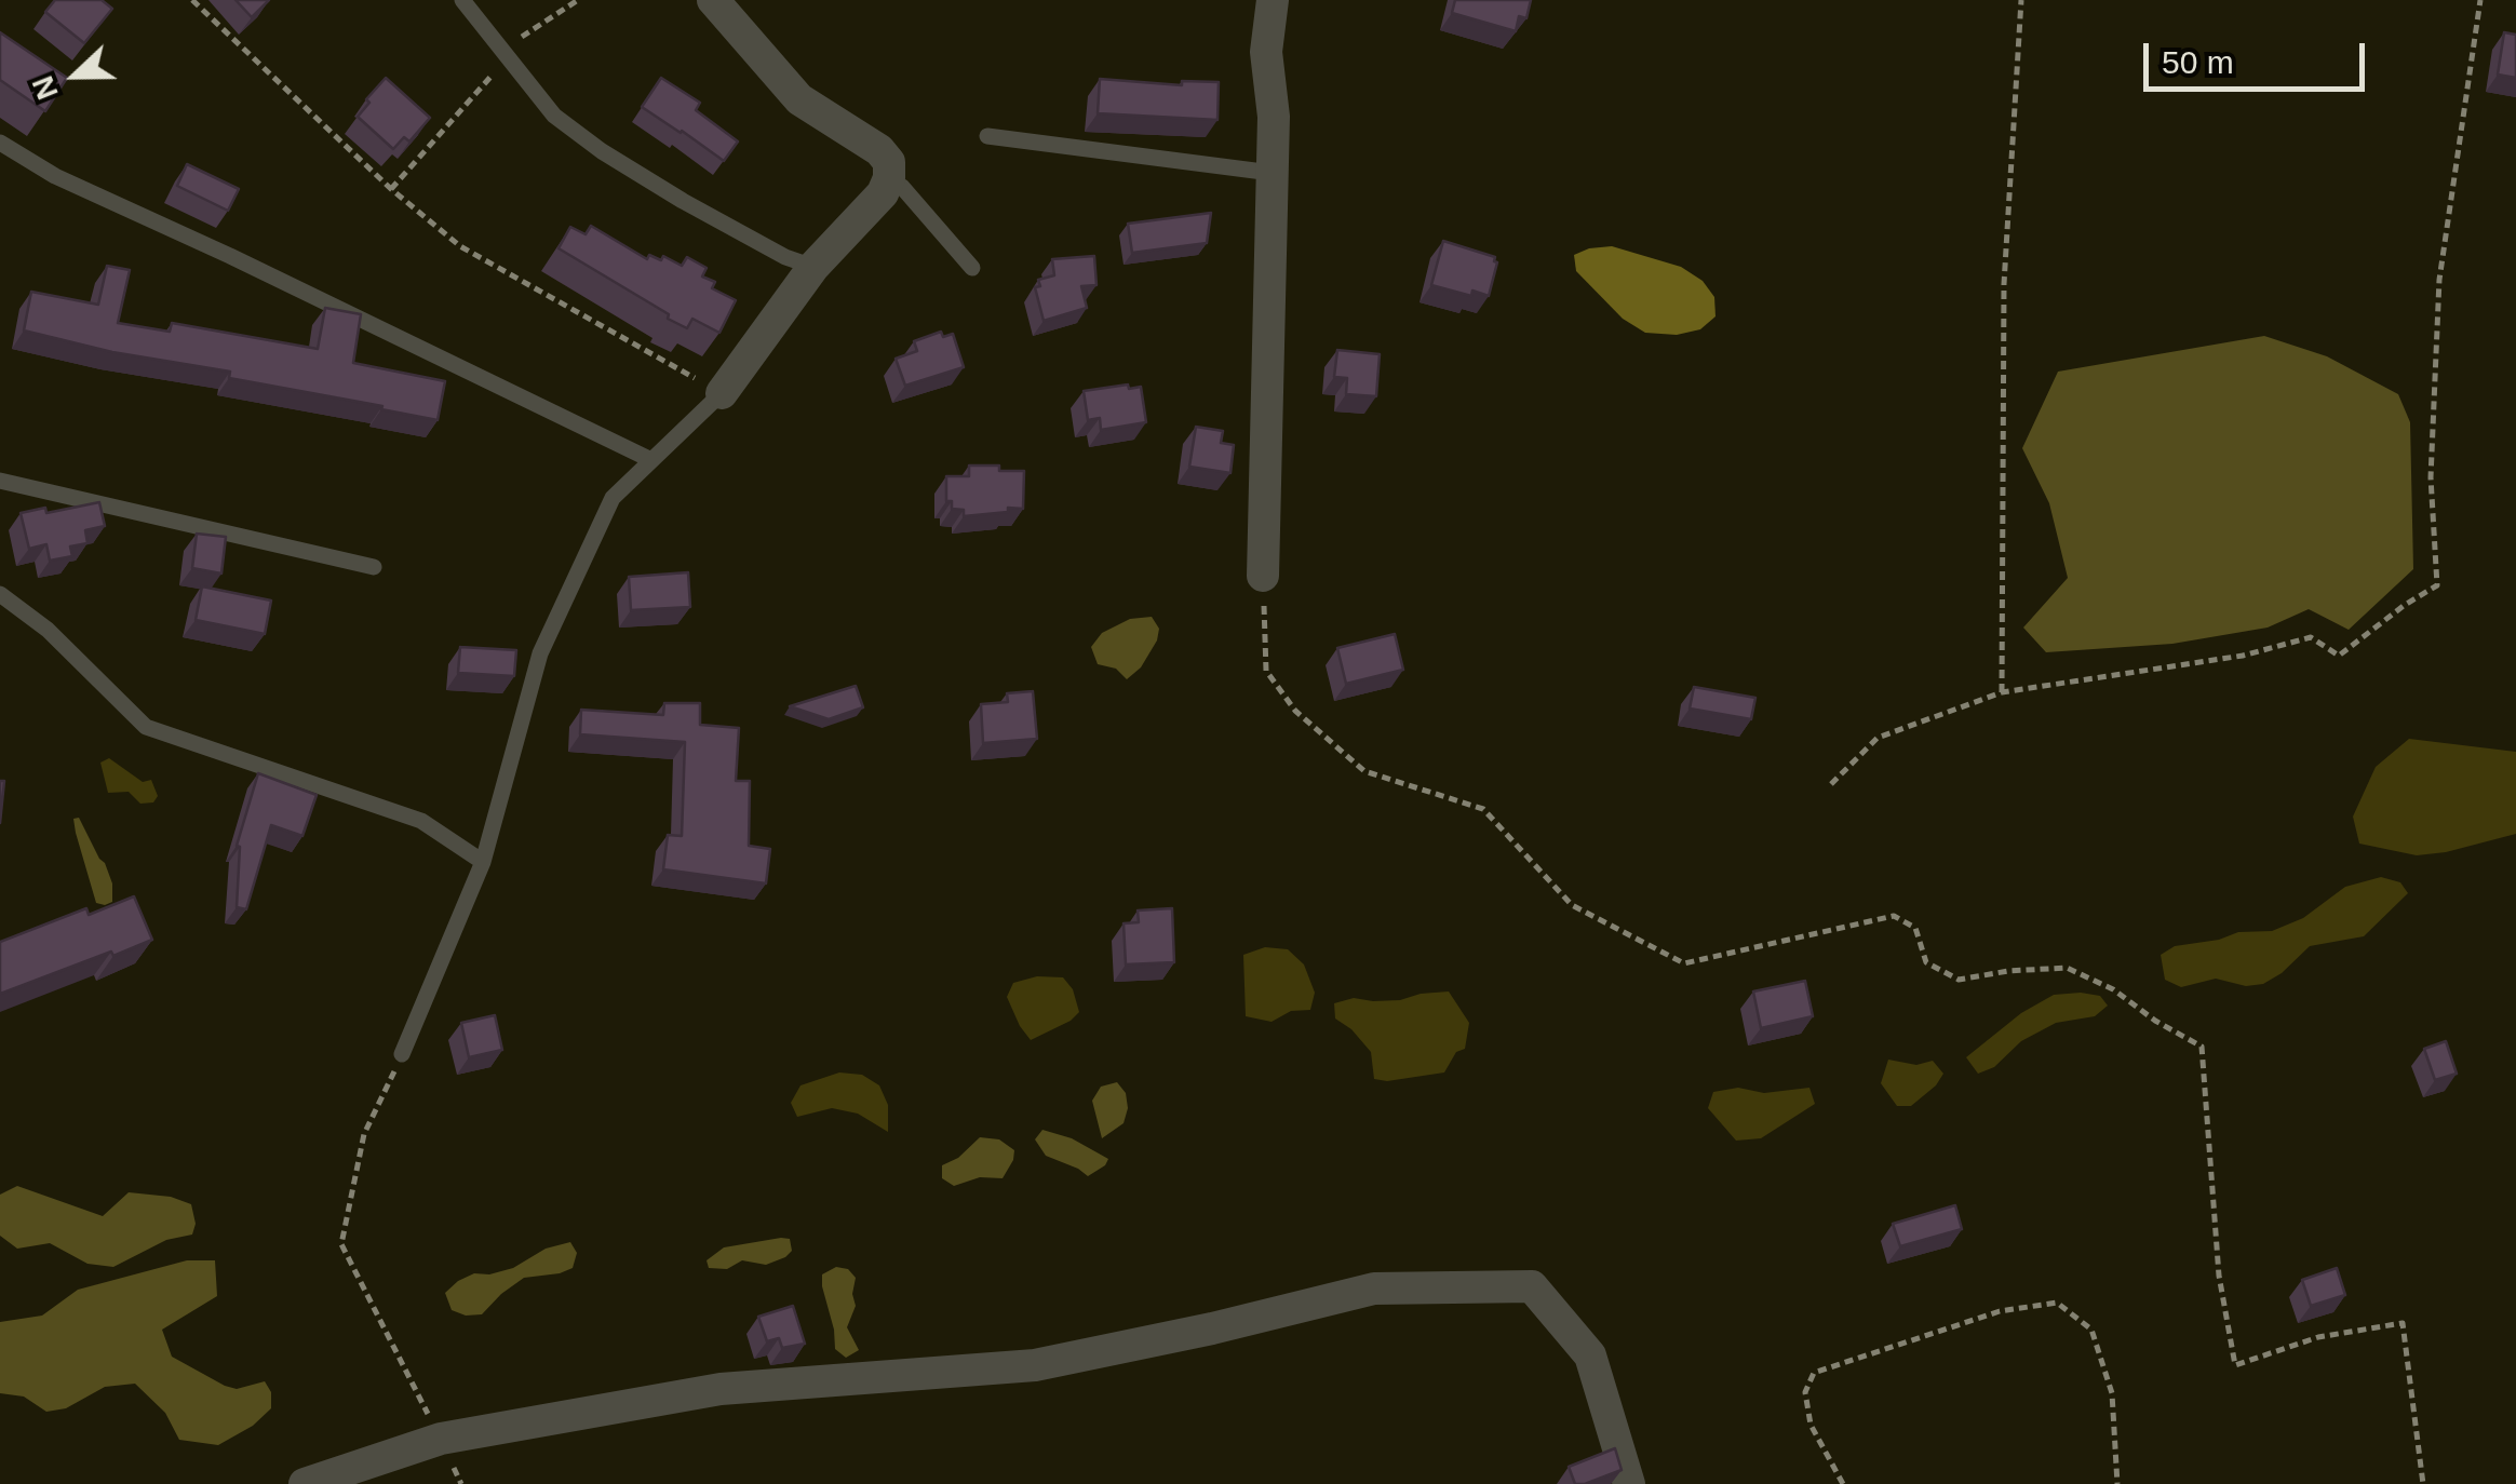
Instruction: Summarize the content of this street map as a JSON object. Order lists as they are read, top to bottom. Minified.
{"scale_bar":"50 m","north":"left"}
